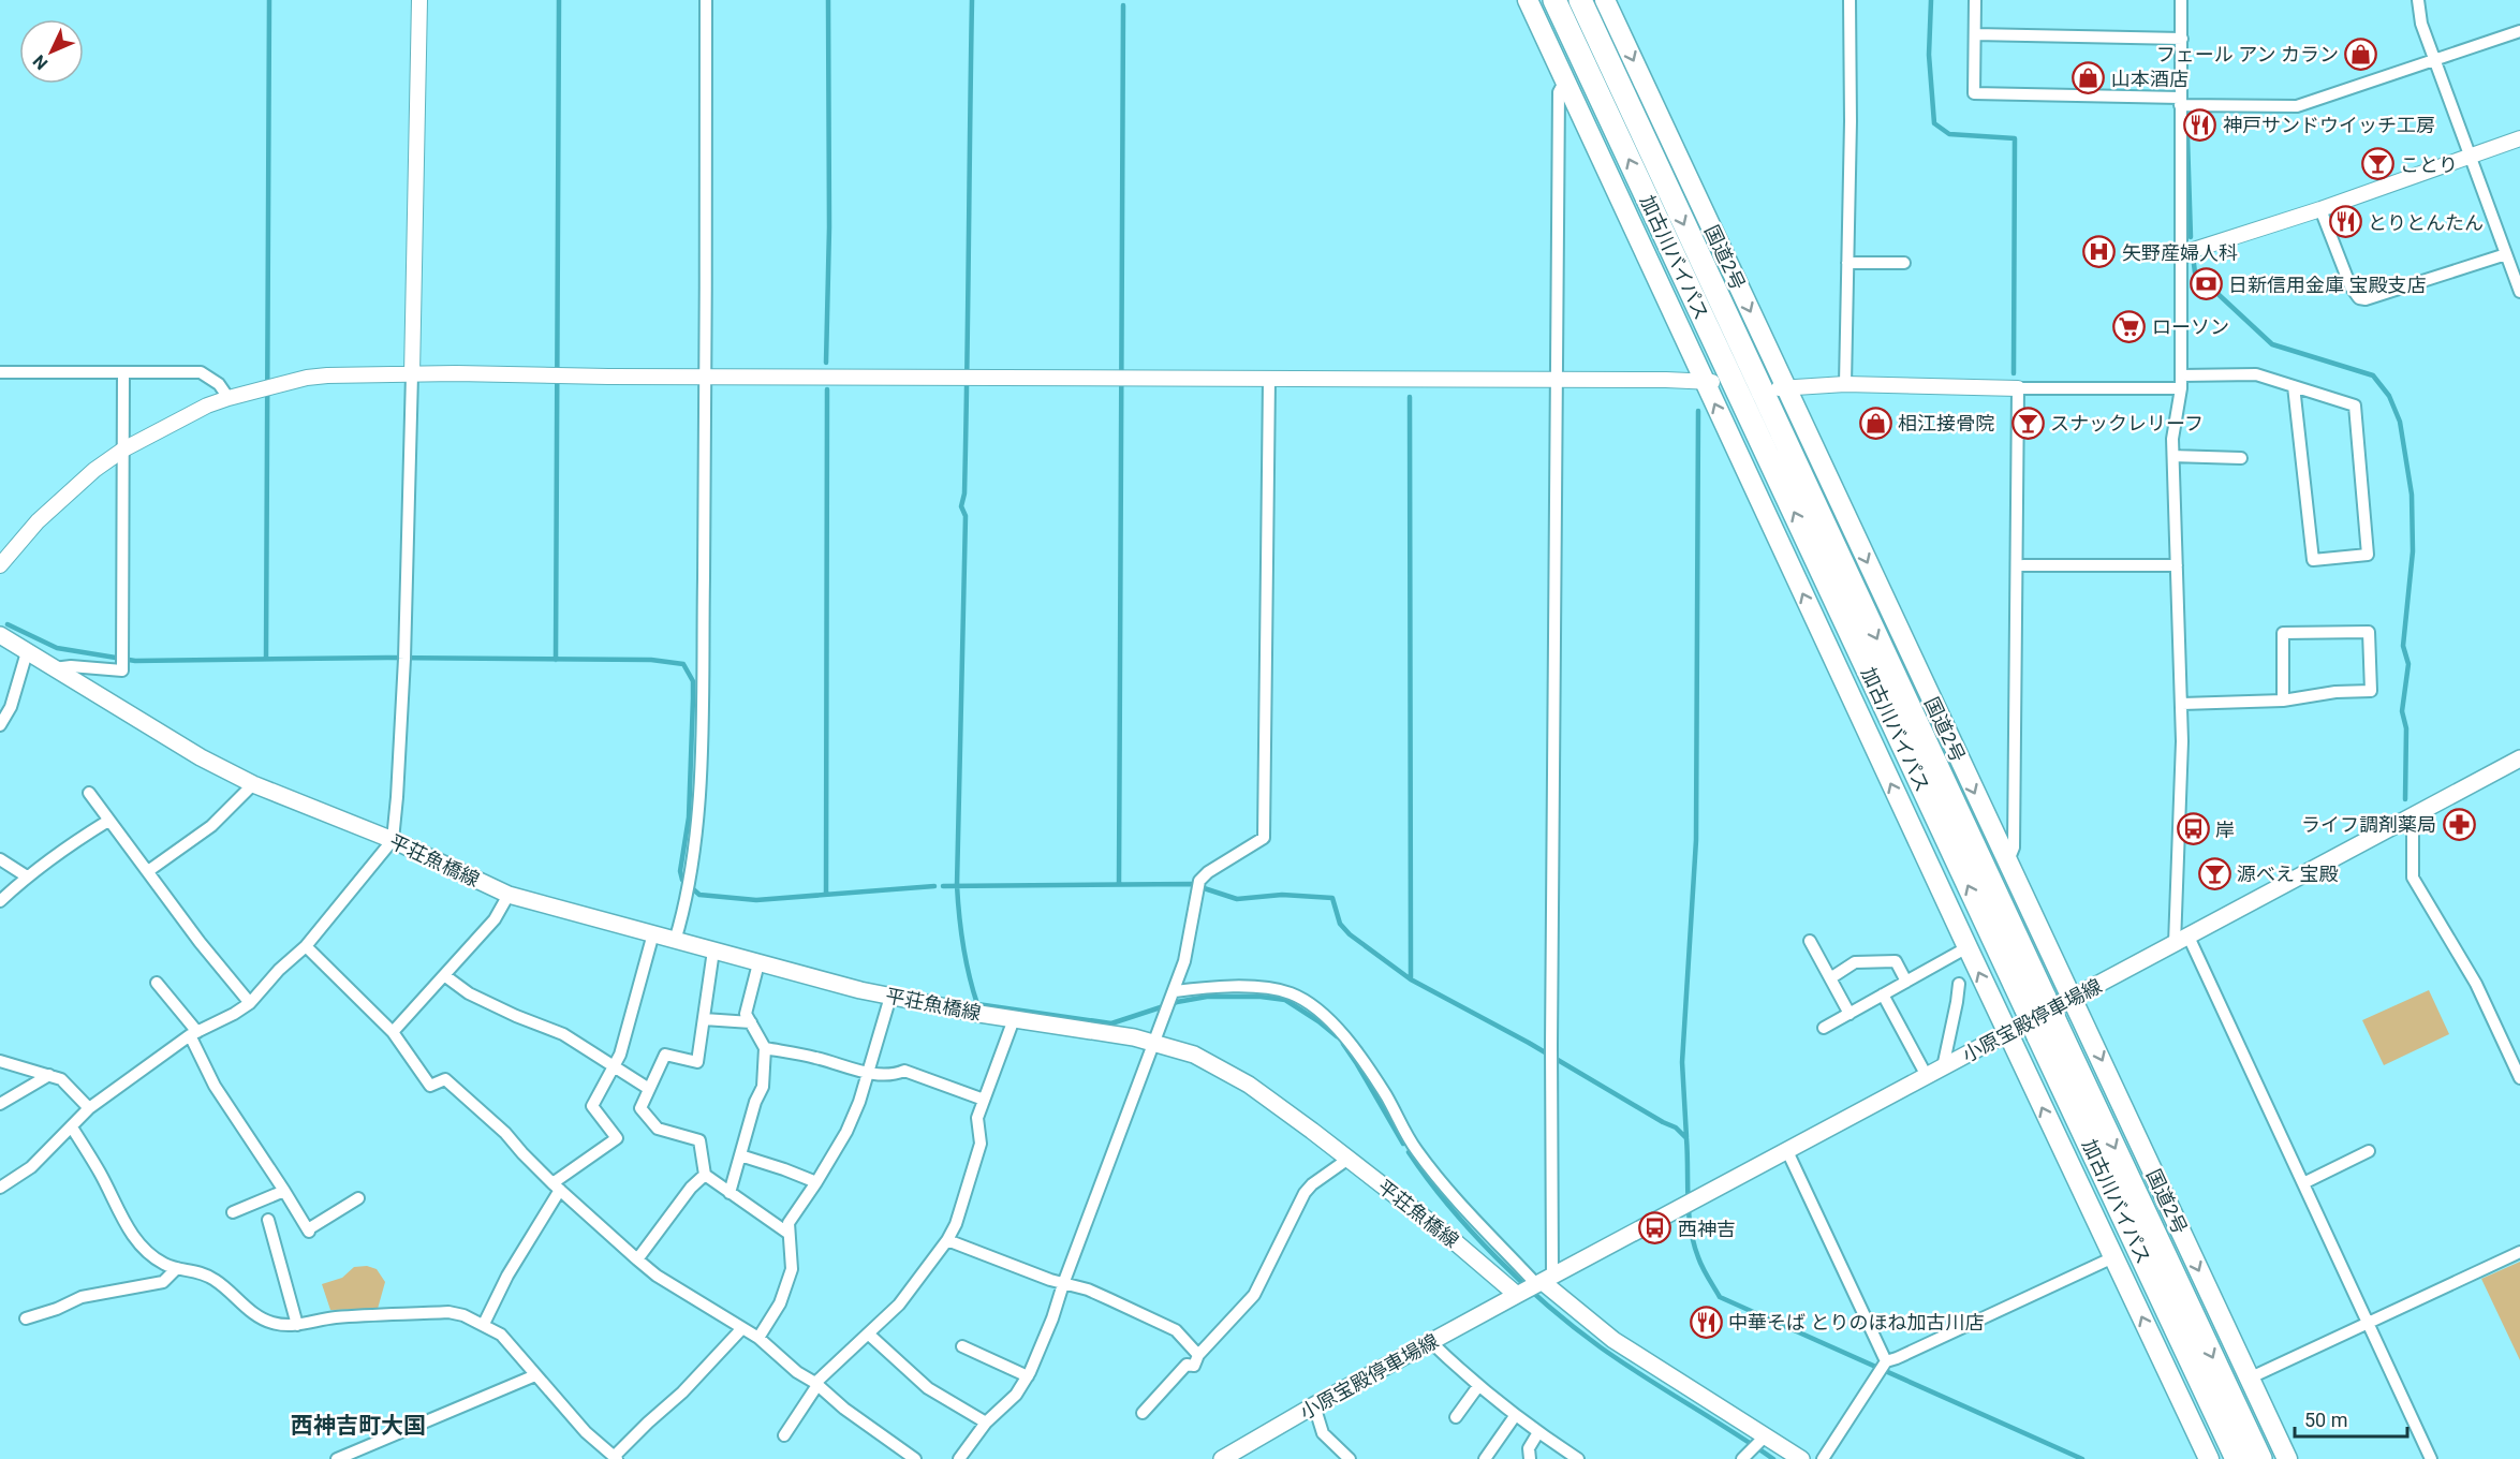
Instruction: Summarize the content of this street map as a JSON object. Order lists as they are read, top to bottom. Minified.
{"streets":{"highway":["加古川バイパス","国道2号"],"main road":["平荘魚橋線","小原宝殿停車場線"]},"crossings":[["国道2号","小原宝殿停車場線"],["平荘魚橋線","小原宝殿停車場線"]],"districts":["西神吉町大国"],"places":{"shop":["フェール アン カラン","山本酒店","相江接骨院"],"restaurant":["神戸サンドウイッチ工房","とりとんたん","中華そば とりのほね加古川店"],"bar":["ことり","スナックレリーフ","源べえ 宝殿"],"hospital":["矢野産婦人科"],"bank":["日新信用金庫 宝殿支店"],"supermarket":["ローソン"],"pharmacy":["ライフ調剤薬局"],"bus stop":["岸","西神吉"]},"scale_bar":"50 m","north":"bottom left"}
